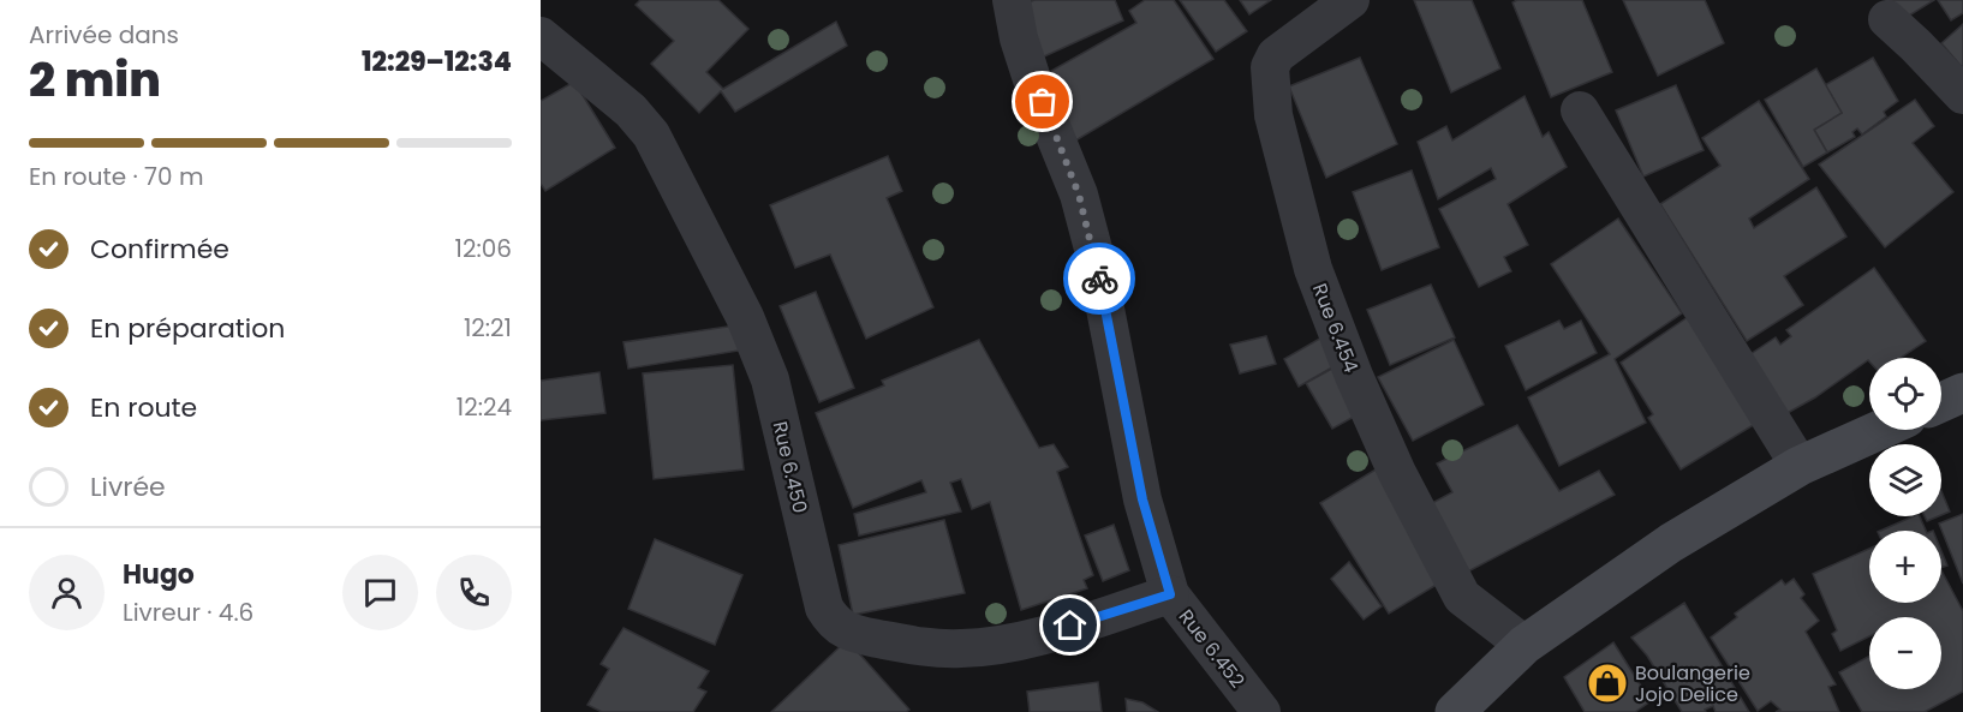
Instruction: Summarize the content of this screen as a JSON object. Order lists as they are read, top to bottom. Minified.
{"streets":{"street":["Rue 6.454","Rue 6.450","Rue 6.452"]},"crossings":[["Rue 6.450","Rue 6.452"]],"places":{"shop":["Boulangerie Jojo Delice"]},"page":{"heading":["2 min","Arrivée dans","12:29–12:34"],"panel":["Hugo","Livreur · 4.6"],"bar":"En route · 70 m","list":[["Confirmée","12:06"],["En préparation","12:21"],["En route","12:24"],"Livrée"],"map_buttons":["+","−"]}}
